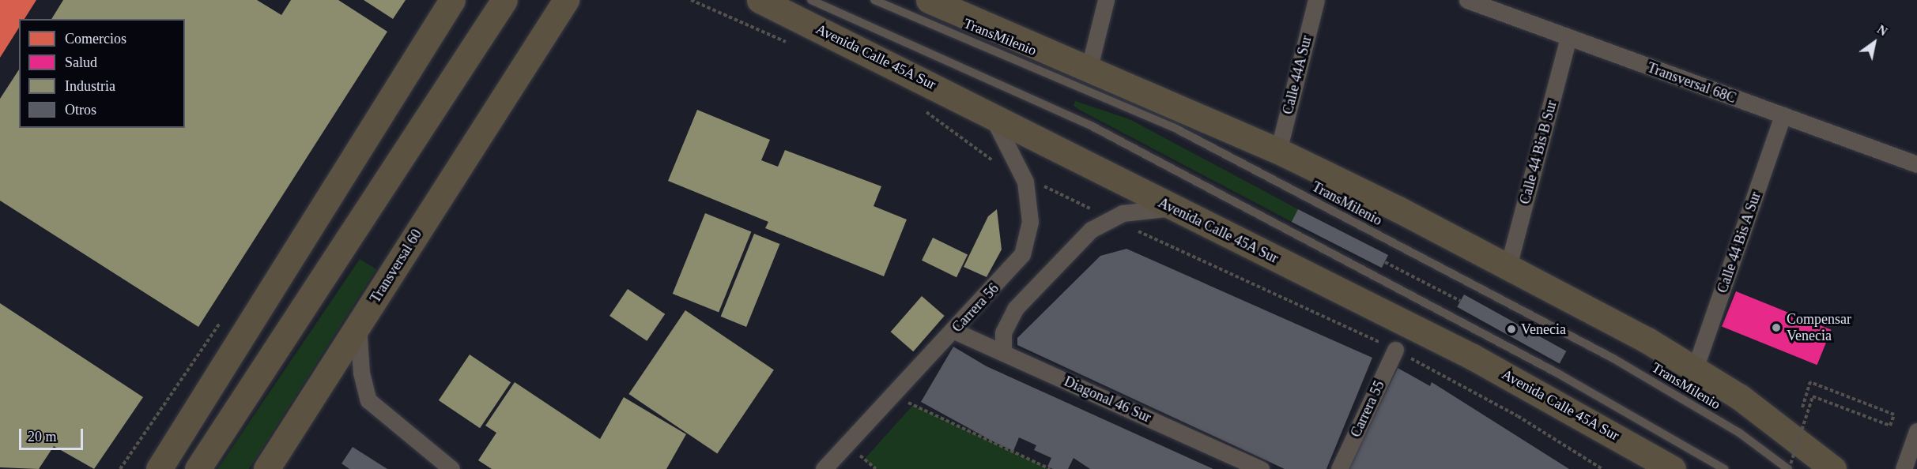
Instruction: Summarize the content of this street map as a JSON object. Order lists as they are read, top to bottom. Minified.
{"streets":{"highway":["Avenida Calle 45A Sur","Transversal 60"],"street":["Calle 44A Sur","Transversal 68C","Calle 44 Bis B Sur","Calle 44 Bis A Sur","Carrera 56","Diagonal 46 Sur","Carrera 55"],"lane":["TransMilenio"]},"crossings":[["Avenida Calle 45A Sur","Carrera 56"],["Transversal 68C","Calle 44 Bis B Sur"],["Transversal 68C","Calle 44 Bis A Sur"],["Carrera 56","Diagonal 46 Sur"]],"places":["Compensar Venecia","Venecia"],"legend":["Comercios","Salud","Industria","Otros"],"scale_bar":"20 m","north":"top right"}
